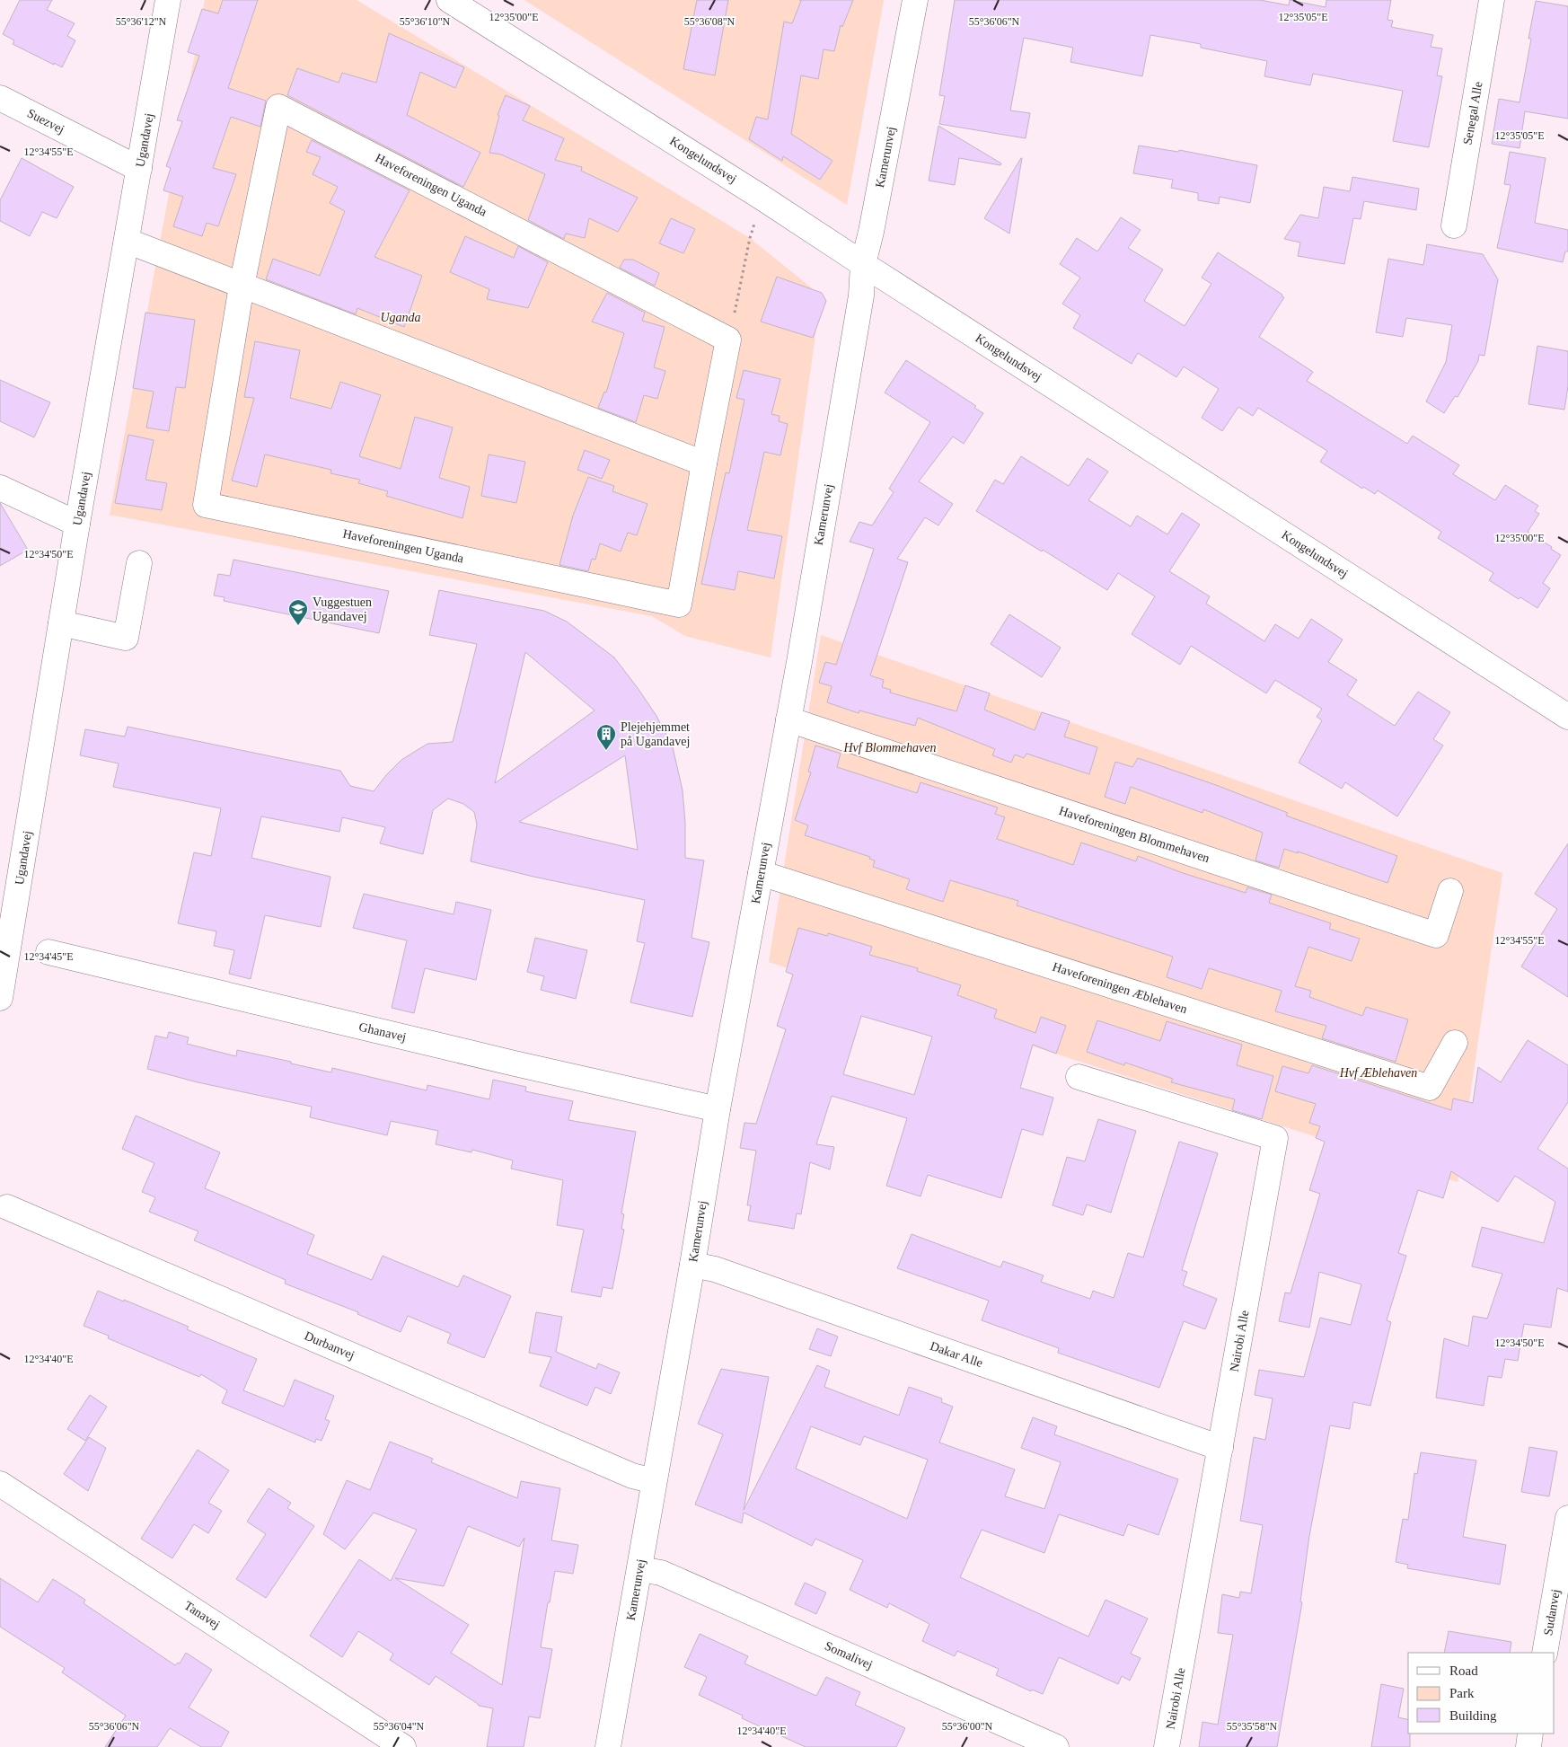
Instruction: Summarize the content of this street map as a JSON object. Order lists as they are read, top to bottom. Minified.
{"streets":{"street":["Senegal Alle","Suezvej","Ugandavej","Kamerunvej","Kongelundsvej","Haveforeningen Uganda","Haveforeningen Blommehaven","Haveforeningen Æblehaven","Ghanavej","Nairobi Alle","Durbanvej","Dakar Alle","Sudanvej","Tanavej","Somalivej"]},"crossings":[["Suezvej","Ugandavej"],["Kamerunvej","Kongelundsvej"],["Kamerunvej","Haveforeningen Blommehaven"],["Kamerunvej","Haveforeningen Æblehaven"],["Kamerunvej","Ghanavej"],["Kamerunvej","Durbanvej"],["Kamerunvej","Dakar Alle"],["Kamerunvej","Somalivej"],["Nairobi Alle","Dakar Alle"]],"parks":["Uganda","Hvf Blommehaven","Hvf Æblehaven"],"places":{"school or university":["Vuggestuen Ugandavej"],"building":["Plejehjemmet på Ugandavej"]},"legend":["Road","Park","Building"],"coordinates":["12°35'05\"E","12°35'00\"E","55°36'12\"N","55°36'10\"N","55°36'08\"N","55°36'06\"N","12°34'55\"E","12°34'50\"E","12°34'45\"E","12°34'40\"E","55°36'04\"N","55°36'00\"N","55°35'58\"N"]}
